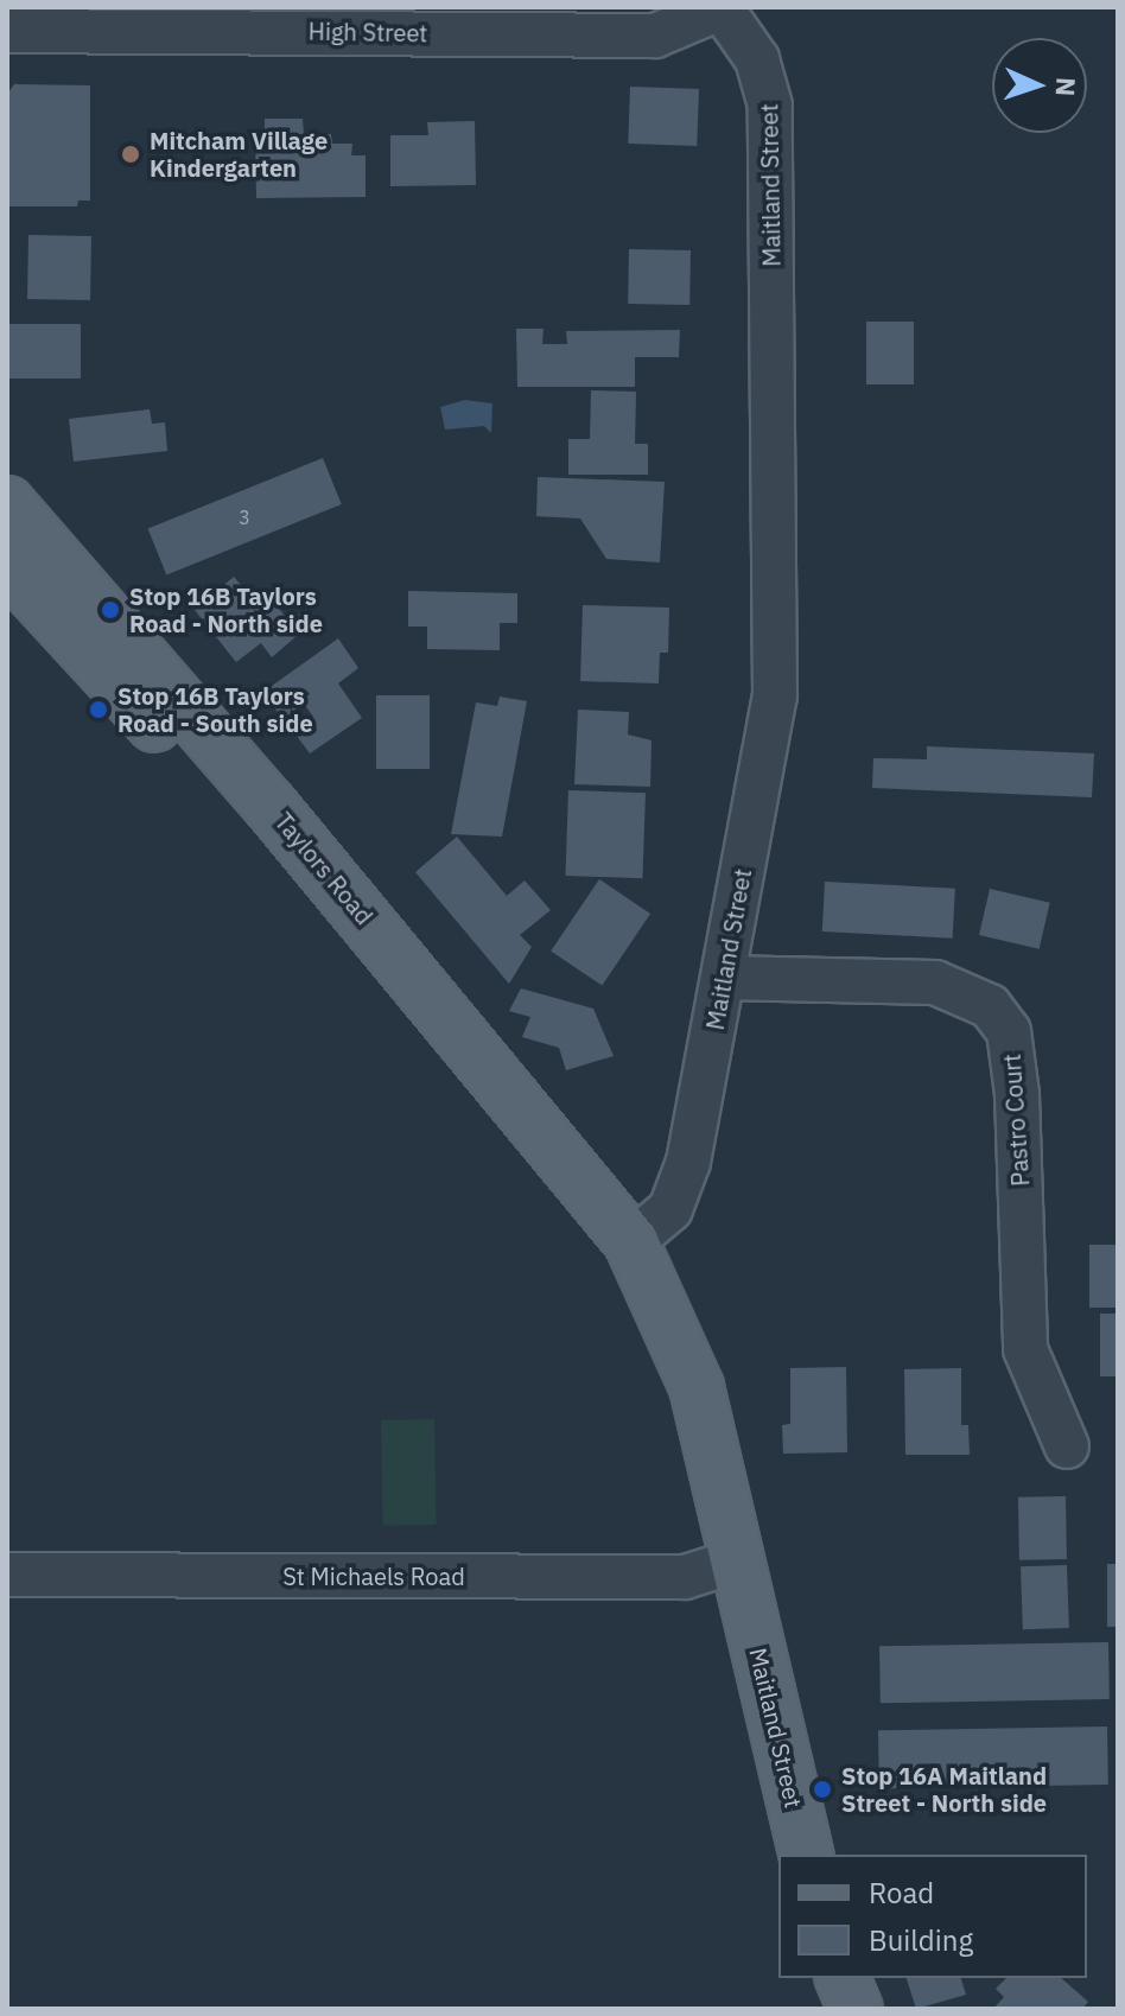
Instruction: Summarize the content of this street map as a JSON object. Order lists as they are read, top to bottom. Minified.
{"streets":{"main road":["Maitland Street","Taylors Road"],"street":["High Street","Pastro Court","St Michaels Road"]},"crossings":[["High Street","Maitland Street"],["Maitland Street","Taylors Road"],["Maitland Street","Pastro Court"],["Maitland Street","St Michaels Road"]],"places":["Mitcham Village Kindergarten","Stop 16B Taylors Road - North side","Stop 16B Taylors Road - South side","Stop 16A Maitland Street - North side"],"house_numbers":["3"],"legend":["Road","Building"],"north":"right"}
